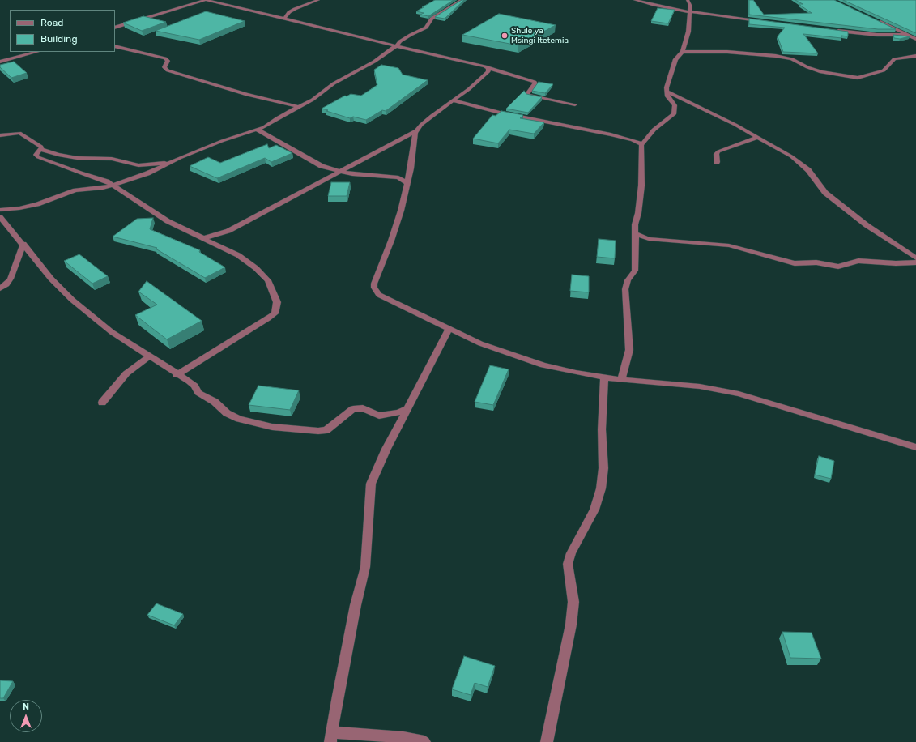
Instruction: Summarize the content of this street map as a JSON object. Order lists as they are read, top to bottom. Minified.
{"places":["Shule ya Msingi Itetemia"],"legend":["Road","Building"],"north":"top"}
